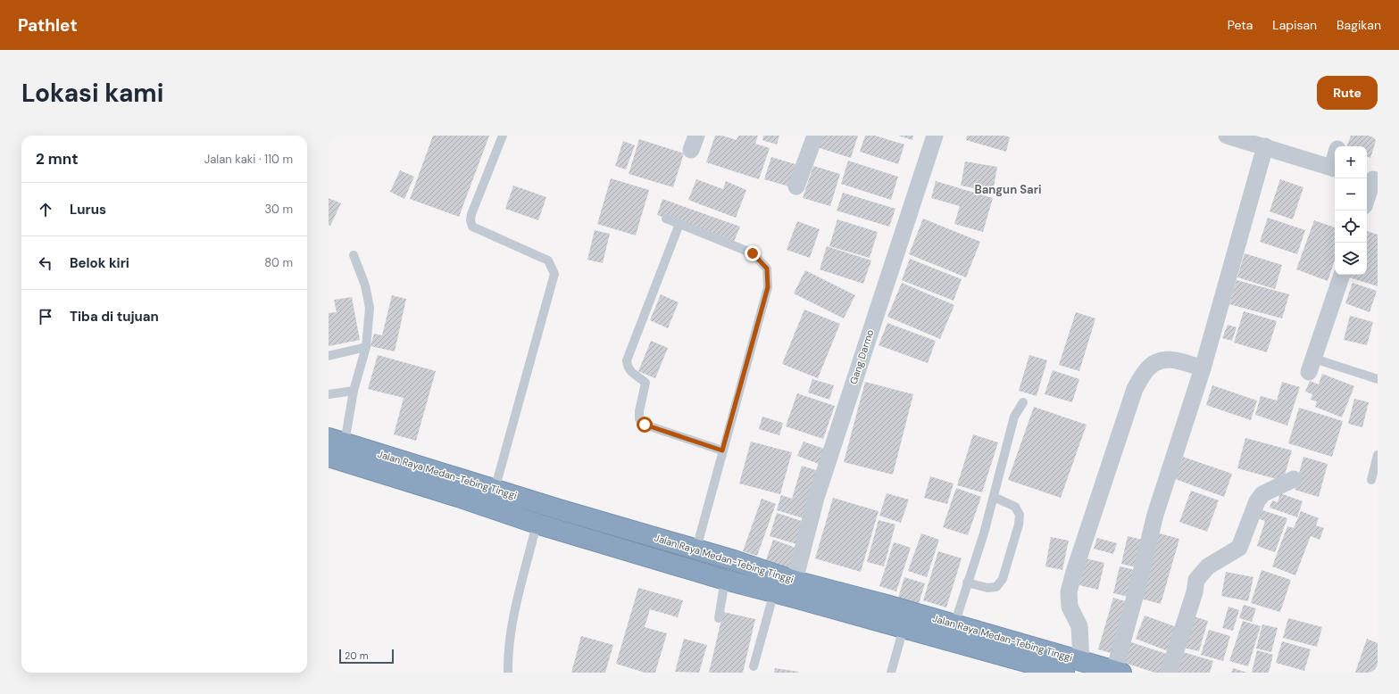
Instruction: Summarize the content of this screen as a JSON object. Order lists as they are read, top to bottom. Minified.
{"streets":{"highway":["Jalan Raya Medan-Tebing Tinggi"],"street":["Gang Darmo"]},"crossings":[["Gang Darmo","Jalan Raya Medan-Tebing Tinggi"]],"districts":["Bangun Sari"],"scale_bar":"20 m","page":{"header":"Pathlet","nav":["Peta","Lapisan","Bagikan"],"buttons":"Rute","title":"Lokasi kami","heading":["2 mnt","Jalan kaki · 110 m"],"map_buttons":["+","−"],"list":[["Lurus","30 m"],["Belok kiri","80 m"],"Tiba di tujuan"],"scale":"20 m"}}
